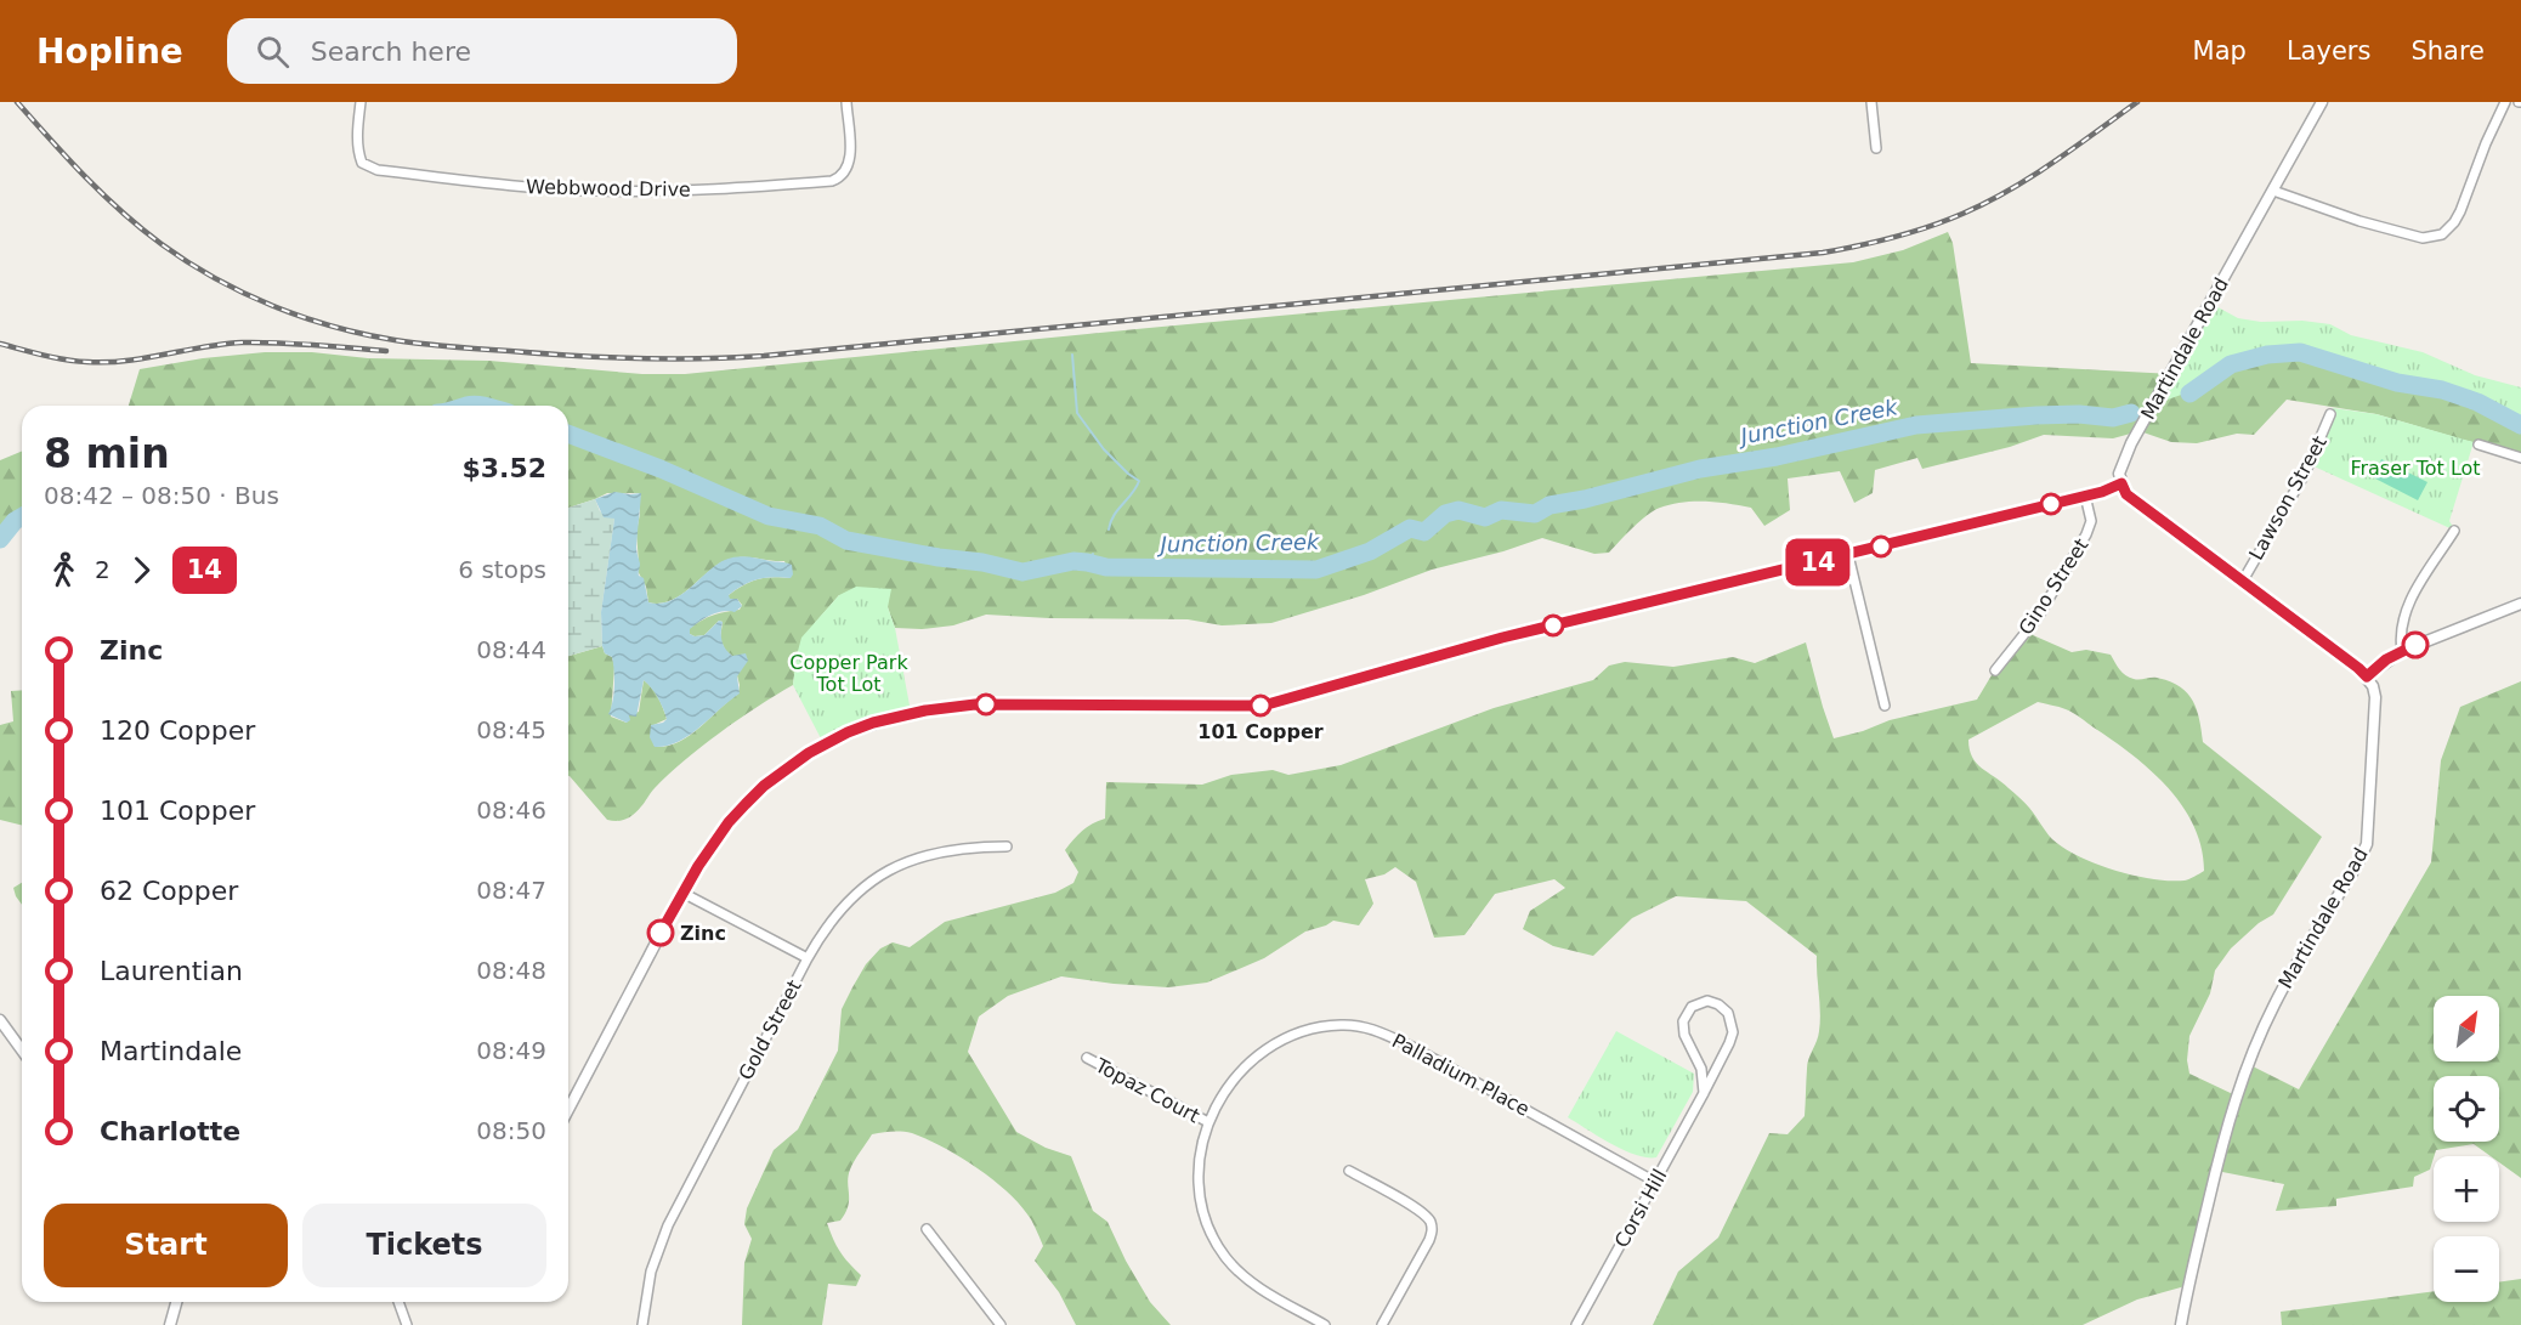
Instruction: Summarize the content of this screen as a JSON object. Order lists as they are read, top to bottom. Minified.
{"streets":{"street":["Webbwood Drive","Martindale Road","Lawson Street","Gino Street","Gold Street","Palladium Place","Topaz Court","Corsi Hill"]},"crossings":[["Palladium Place","Topaz Court"],["Palladium Place","Corsi Hill"]],"water":["Junction Creek"],"parks":["Fraser Tot Lot","Copper Park Tot Lot"],"places":["101 Copper","Zinc"],"lines":["bus line 14"],"north":"top right","page":{"header":"Hopline","search":"Search here","nav":["Map","Layers","Share"],"on_map":"14","heading":["8 min","08:42 – 08:50 · Bus","$3.52"],"legs":["2","14","6 stops"],"list":[{"name":"Zinc","value":"08:44"},{"name":"120 Copper","value":"08:45"},{"name":"101 Copper","value":"08:46"},{"name":"62 Copper","value":"08:47"},{"name":"Laurentian","value":"08:48"},{"name":"Martindale","value":"08:49"},{"name":"Charlotte","value":"08:50"}],"map_buttons":["+","−"],"buttons":["Start","Tickets"]}}
